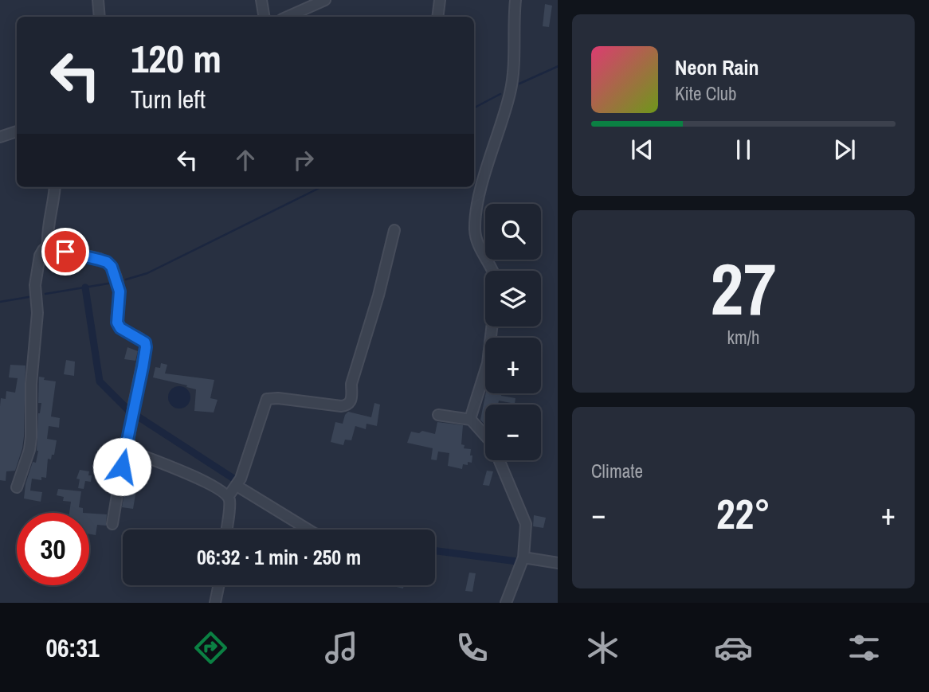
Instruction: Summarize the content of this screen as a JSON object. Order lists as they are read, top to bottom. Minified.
{"page":{"turn":["120 m","Turn left"],"song":["Neon Rain","Kite Club"],"map_buttons":["+","−"],"tile":[["27","km/h"],"Climate"],"heat":["−","22°","+"],"limit":"30","trip":"06:32 · 1 min · 250 m","tabs":"06:31"}}
